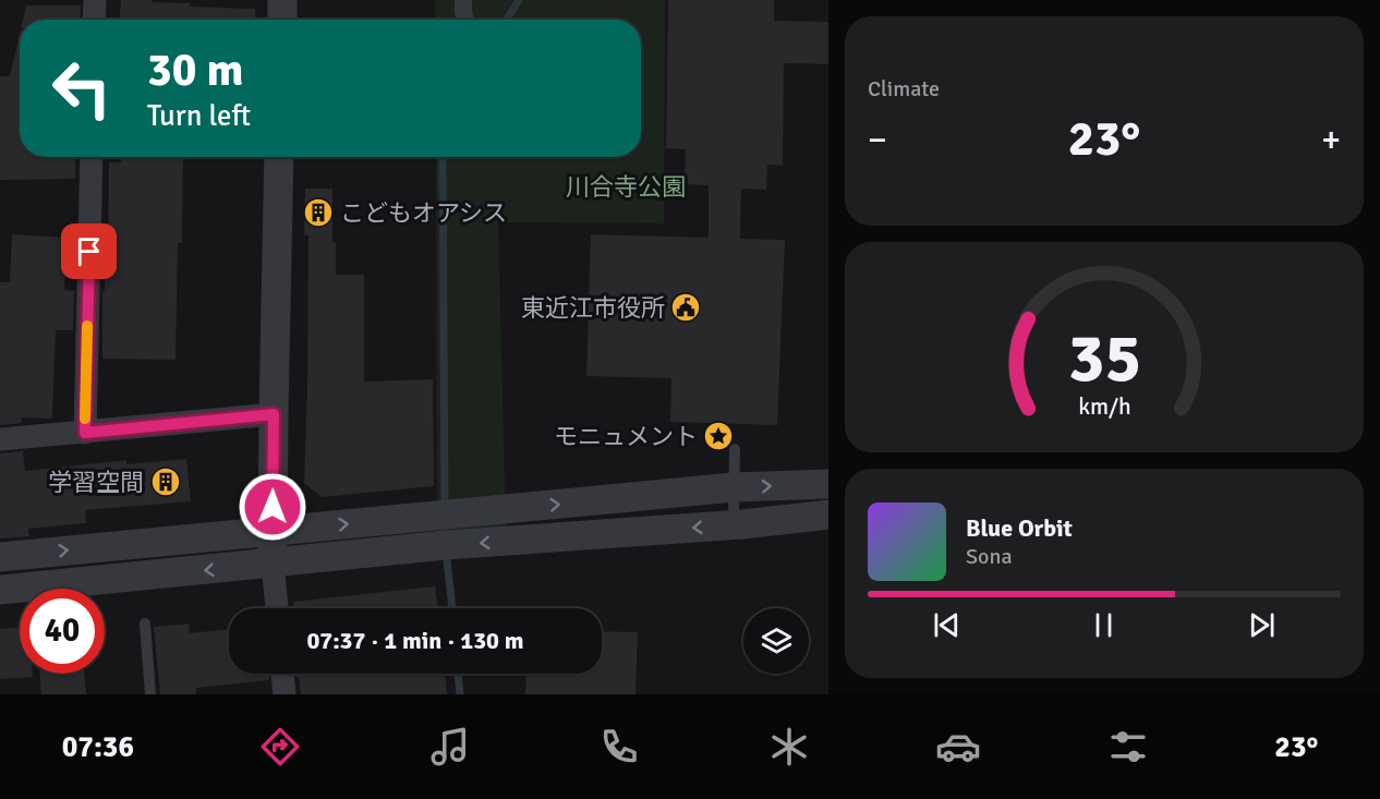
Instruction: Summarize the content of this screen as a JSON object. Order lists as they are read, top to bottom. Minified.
{"parks":["川合寺公園"],"places":{"building":["こどもオアシス","学習空間"],"public building":["東近江市役所"],"place":["モニュメント"]},"page":{"tile":"Climate","turn":["30 m","Turn left"],"heat":["−","23°","+"],"song":["Blue Orbit","Sona"],"limit":"40","trip":"07:37 · 1 min · 130 m","tabs":["07:36","23°"],"gauge":["35","km/h"]}}
